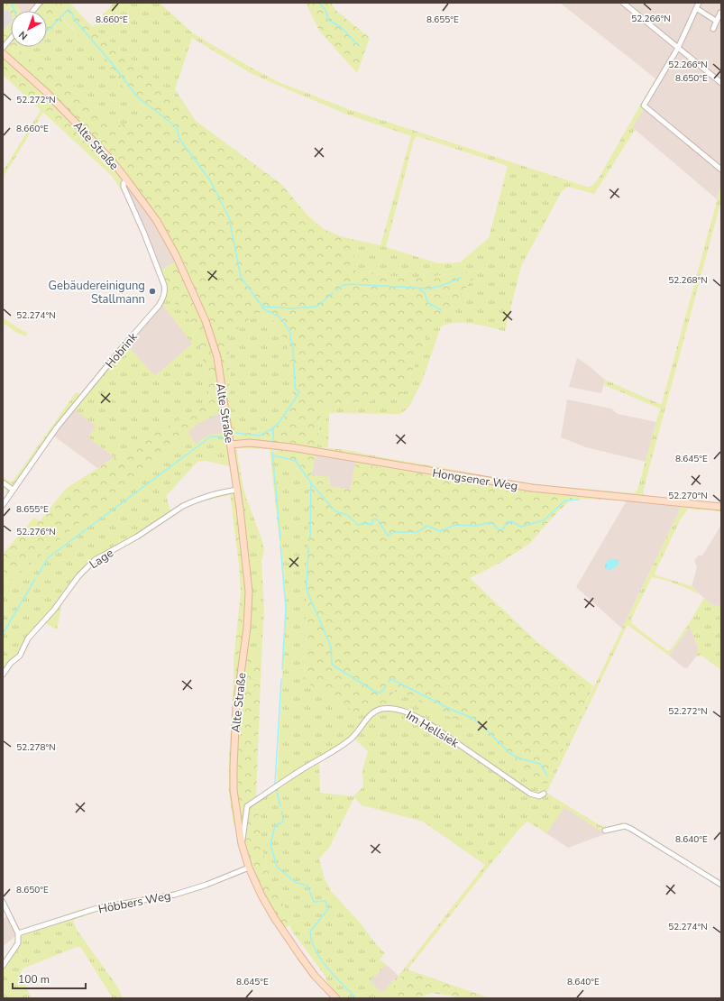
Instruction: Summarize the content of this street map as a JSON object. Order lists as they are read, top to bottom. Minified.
{"streets":{"main road":["Alte Straße","Hongsener Weg"],"street":["Hobrink","Lage","Im Hellsiek","Höbbers Weg"]},"crossings":[["Alte Straße","Hobrink"],["Alte Straße","Hongsener Weg"],["Alte Straße","Lage"],["Alte Straße","Im Hellsiek"],["Alte Straße","Höbbers Weg"]],"places":["Gebäudereinigung Stallmann"],"scale_bar":"100 m","north":"bottom left","coordinates":["52.266°N","8.660°E","8.655°E","8.650°E","52.272°N","52.268°N","52.274°N","8.645°E","52.270°N","52.276°N","52.278°N","8.640°E"]}
